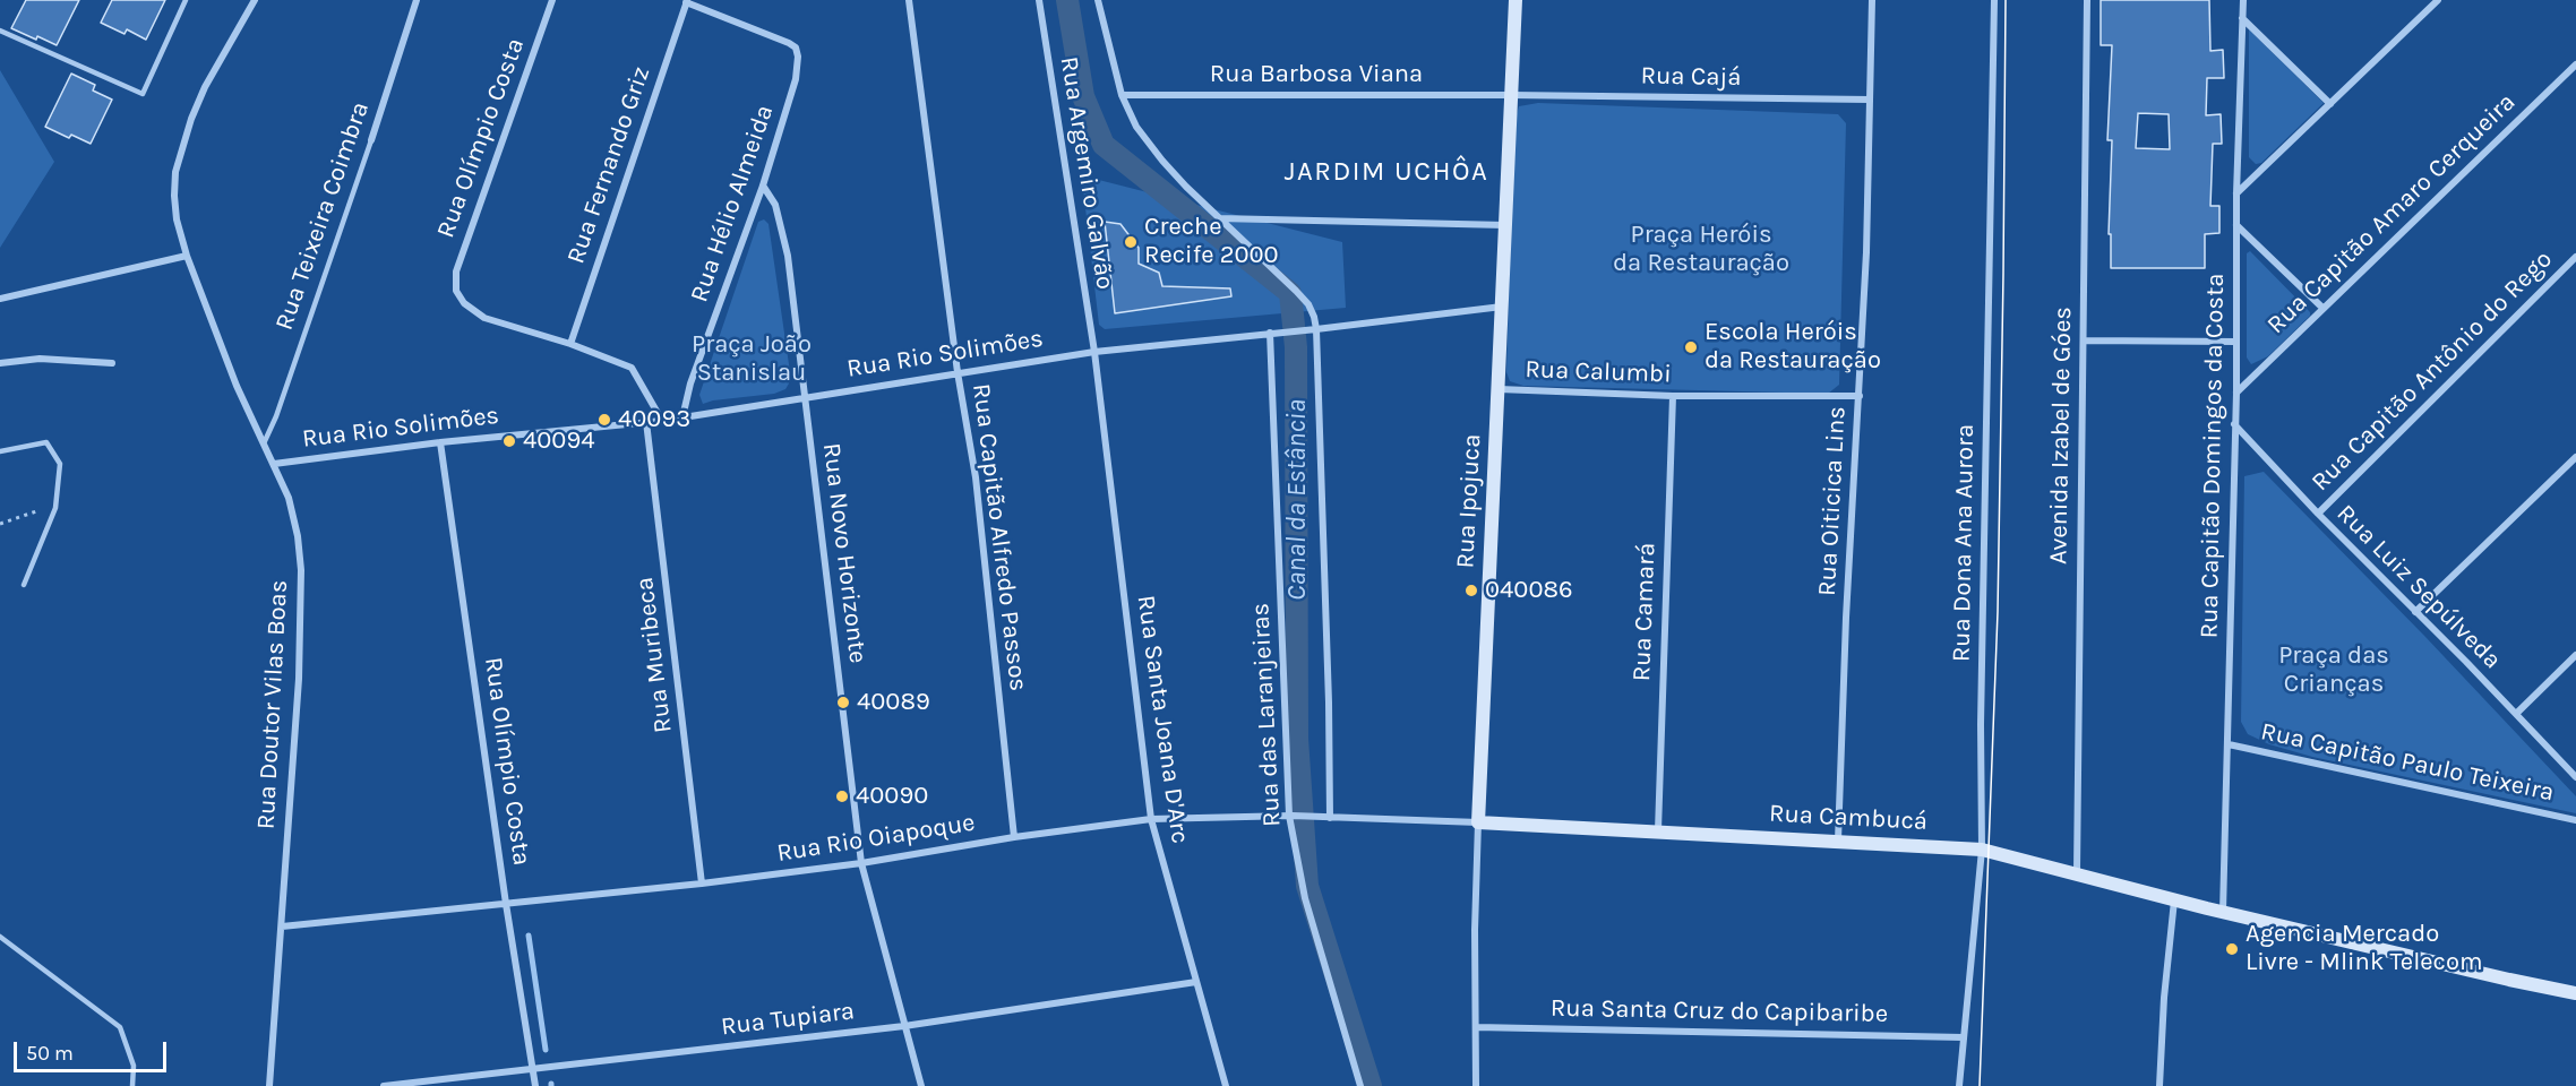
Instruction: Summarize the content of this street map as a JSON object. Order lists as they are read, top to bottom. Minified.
{"streets":{"main road":["Rua Ipojuca","Rua Cambucá"],"street":["Rua Barbosa Viana","Rua Cajá","Rua Olímpio Costa","Rua Fernando Griz","Rua Argemiro Galvão","Rua Hélio Almeida","Rua Capitão Amaro Cerqueira","Rua Teixeira Coimbra","Rua Rio Solimões","Rua Capitão Antônio do Rego","Rua Calumbi","Avenida Izabel de Góes","Rua Capitão Domingos da Costa","Rua Oiticica Lins","Rua Capitão Alfredo Passos","Rua Dona Ana Aurora","Rua Novo Horizonte","Rua Luiz Sepúlveda","Rua Camará","Rua Muribeca","Rua Doutor Vilas Boas","Rua das Laranjeiras","Rua Santa Joana D'Arc","Rua Capitão Paulo Teixeira","Rua Rio Oiapoque","Rua Santa Cruz do Capibaribe","Rua Tupiara"]},"crossings":[["Rua Barbosa Viana","Rua Cajá"],["Rua Barbosa Viana","Rua Argemiro Galvão"],["Rua Barbosa Viana","Rua Ipojuca"],["Rua Cajá","Rua Ipojuca"],["Rua Cajá","Rua Oiticica Lins"],["Rua Olímpio Costa","Rua Fernando Griz"],["Rua Olímpio Costa","Rua Rio Solimões"],["Rua Olímpio Costa","Rua Rio Oiapoque"],["Rua Olímpio Costa","Rua Tupiara"],["Rua Fernando Griz","Rua Hélio Almeida"],["Rua Argemiro Galvão","Rua Rio Solimões"],["Rua Argemiro Galvão","Rua Santa Joana D'Arc"],["Rua Hélio Almeida","Rua Rio Solimões"],["Rua Hélio Almeida","Rua Novo Horizonte"],["Rua Capitão Amaro Cerqueira","Rua Capitão Domingos da Costa"],["Rua Teixeira Coimbra","Rua Doutor Vilas Boas"],["Rua Rio Solimões","Rua Ipojuca"],["Rua Rio Solimões","Rua Capitão Alfredo Passos"],["Rua Rio Solimões","Rua Novo Horizonte"],["Rua Rio Solimões","Rua Muribeca"],["Rua Rio Solimões","Rua Doutor Vilas Boas"],["Rua Rio Solimões","Rua das Laranjeiras"],["Rua Rio Solimões","Rua Santa Joana D'Arc"],["Rua Capitão Antônio do Rego","Rua Luiz Sepúlveda"],["Rua Calumbi","Rua Ipojuca"],["Rua Calumbi","Rua Oiticica Lins"],["Rua Calumbi","Rua Camará"],["Avenida Izabel de Góes","Rua Cambucá"],["Rua Capitão Domingos da Costa","Rua Luiz Sepúlveda"],["Rua Capitão Domingos da Costa","Rua Capitão Paulo Teixeira"],["Rua Capitão Domingos da Costa","Rua Cambucá"],["Rua Ipojuca","Rua Cambucá"],["Rua Ipojuca","Rua Rio Oiapoque"],["Rua Ipojuca","Rua Santa Cruz do Capibaribe"],["Rua Oiticica Lins","Rua Cambucá"],["Rua Capitão Alfredo Passos","Rua Rio Oiapoque"],["Rua Dona Ana Aurora","Rua Cambucá"],["Rua Dona Ana Aurora","Rua Santa Cruz do Capibaribe"],["Rua Novo Horizonte","Rua Rio Oiapoque"],["Rua Novo Horizonte","Rua Tupiara"],["Rua Camará","Rua Cambucá"],["Rua Muribeca","Rua Rio Oiapoque"],["Rua Doutor Vilas Boas","Rua Rio Oiapoque"],["Rua das Laranjeiras","Rua Rio Oiapoque"],["Rua Santa Joana D'Arc","Rua Rio Oiapoque"],["Rua Santa Joana D'Arc","Rua Tupiara"],["Rua Cambucá","Rua Rio Oiapoque"]],"districts":["JARDIM UCHÔA"],"water":["Canal da Estância"],"parks":["Praça Heróis da Restauração","Praça João Stanislau","Praça das Crianças"],"places":["Creche Recife 2000","Escola Heróis da Restauração","40093","40094","040086","40089","40090","Agencia Mercado Livre - Mlink Telecom"],"scale_bar":"50 m"}
